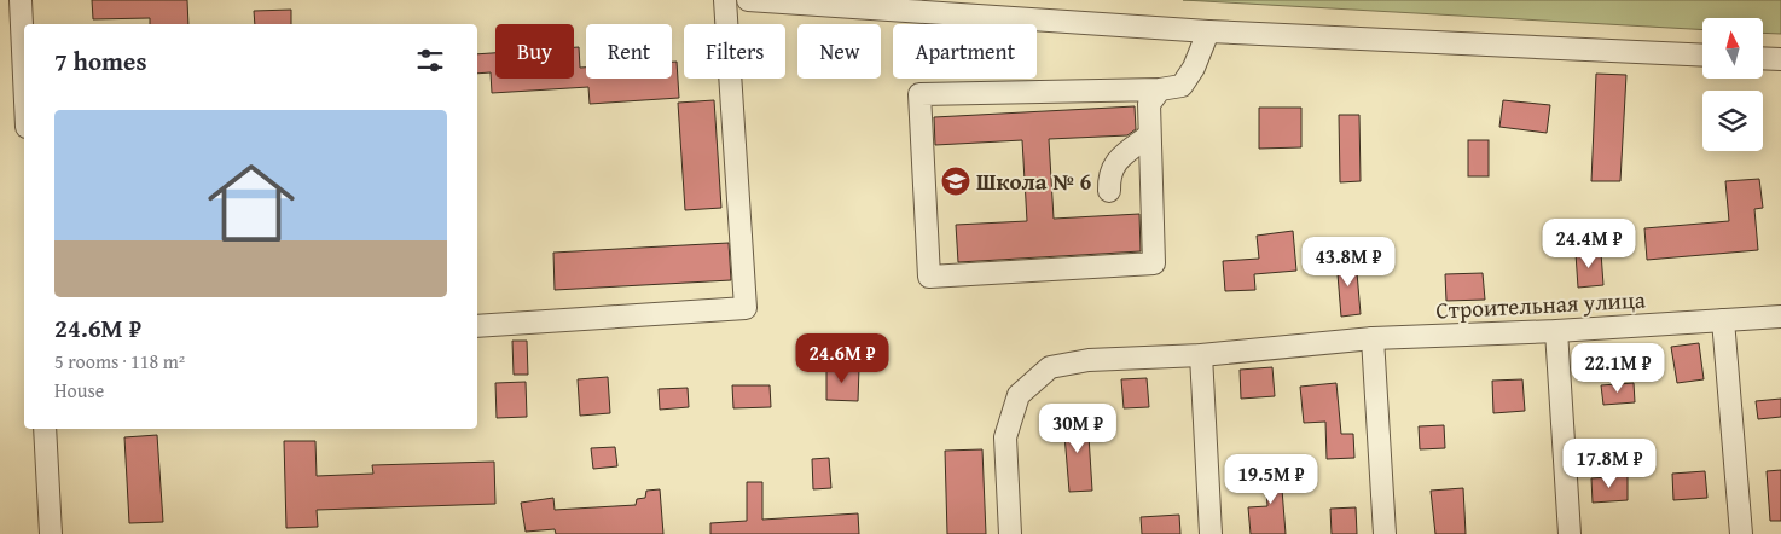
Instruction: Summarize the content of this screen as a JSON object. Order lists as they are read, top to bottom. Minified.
{"streets":{"street":["Строительная улица"]},"places":{"school or university":["Школа № 6"]},"north":"top","page":{"chip":["Buy","Rent","Filters","New","Apartment"],"heading":"7 homes","list":[{"name":"24.6M ₽","note":"5 rooms · 118 m² · House"}],"price":["24.4M ₽","43.8M ₽","24.6M ₽","22.1M ₽","30M ₽","17.8M ₽","19.5M ₽"]}}
